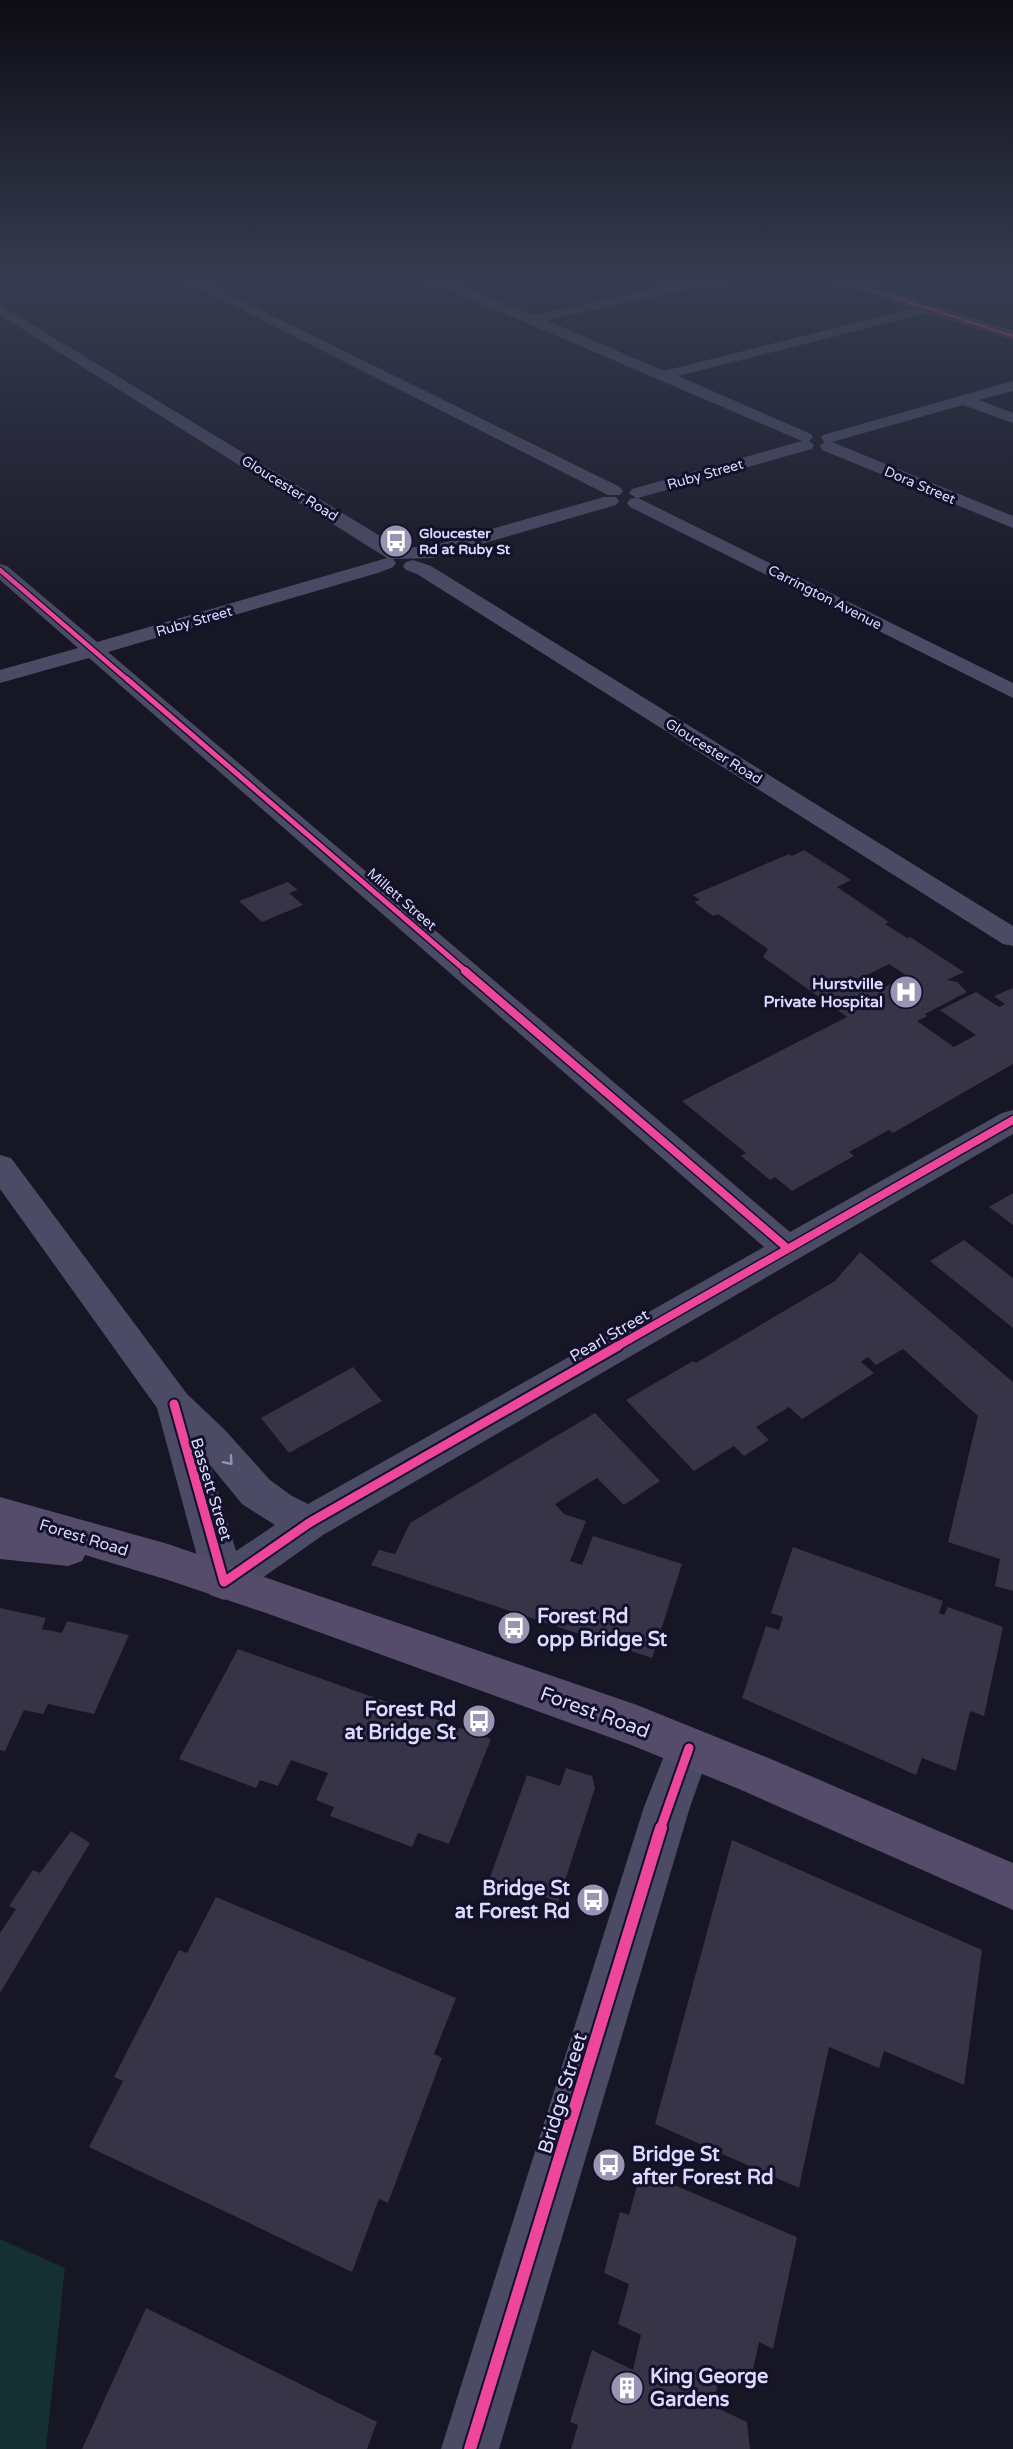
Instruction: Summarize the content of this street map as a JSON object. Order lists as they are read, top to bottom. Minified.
{"streets":{"main road":["Forest Road"],"street":["Ruby Street","Dora Street","Gloucester Road","Carrington Avenue","Millett Street","Pearl Street","Bassett Street","Bridge Street"]},"crossings":[["Ruby Street","Gloucester Road"],["Ruby Street","Carrington Avenue"],["Ruby Street","Millett Street"],["Millett Street","Pearl Street"],["Pearl Street","Bassett Street"],["Pearl Street","Forest Road"],["Bassett Street","Forest Road"],["Forest Road","Bridge Street"]],"places":{"bus stop":["Gloucester Rd at Ruby St","Forest Rd opp Bridge St","Forest Rd at Bridge St","Bridge St at Forest Rd","Bridge St after Forest Rd"],"hospital":["Hurstville Private Hospital"],"building":["King George Gardens"]}}
